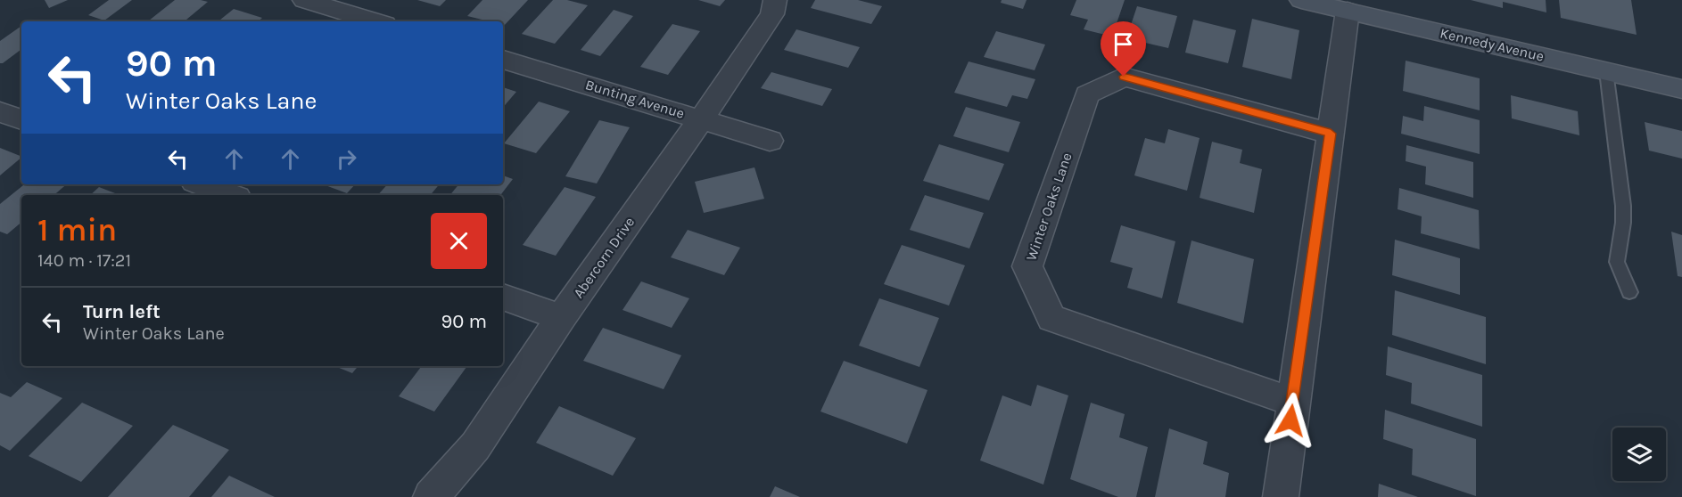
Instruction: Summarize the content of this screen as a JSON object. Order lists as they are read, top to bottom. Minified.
{"streets":{"street":["Kennedy Avenue","Bunting Avenue","Winter Oaks Lane","Abercorn Drive"]},"crossings":[["Bunting Avenue","Abercorn Drive"]],"page":{"turn":["90 m","Winter Oaks Lane"],"heading":["1 min","140 m · 17:21"],"list":[{"name":"Turn left","note":"Winter Oaks Lane","value":"90 m"}]}}
